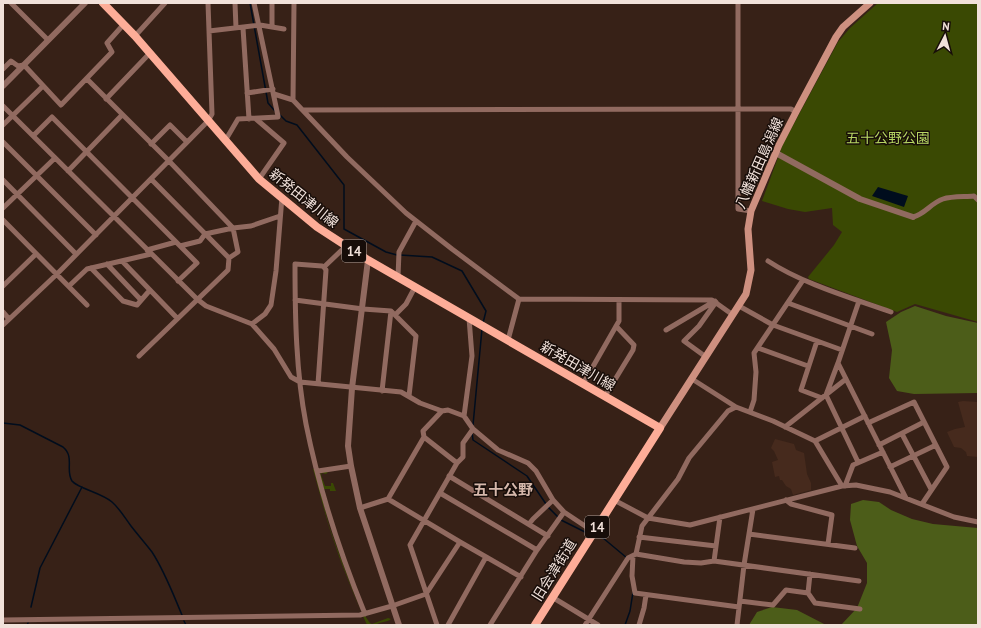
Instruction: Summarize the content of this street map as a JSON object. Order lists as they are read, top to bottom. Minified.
{"streets":{"main road":["八幡新田島潟線","新発田津川線","14","旧会津街道"]},"crossings":[["八幡新田島潟線","新発田津川線"],["八幡新田島潟線","旧会津街道"],["新発田津川線","旧会津街道"]],"districts":["五十公野"],"parks":["五十公野公園"],"north":"top"}
